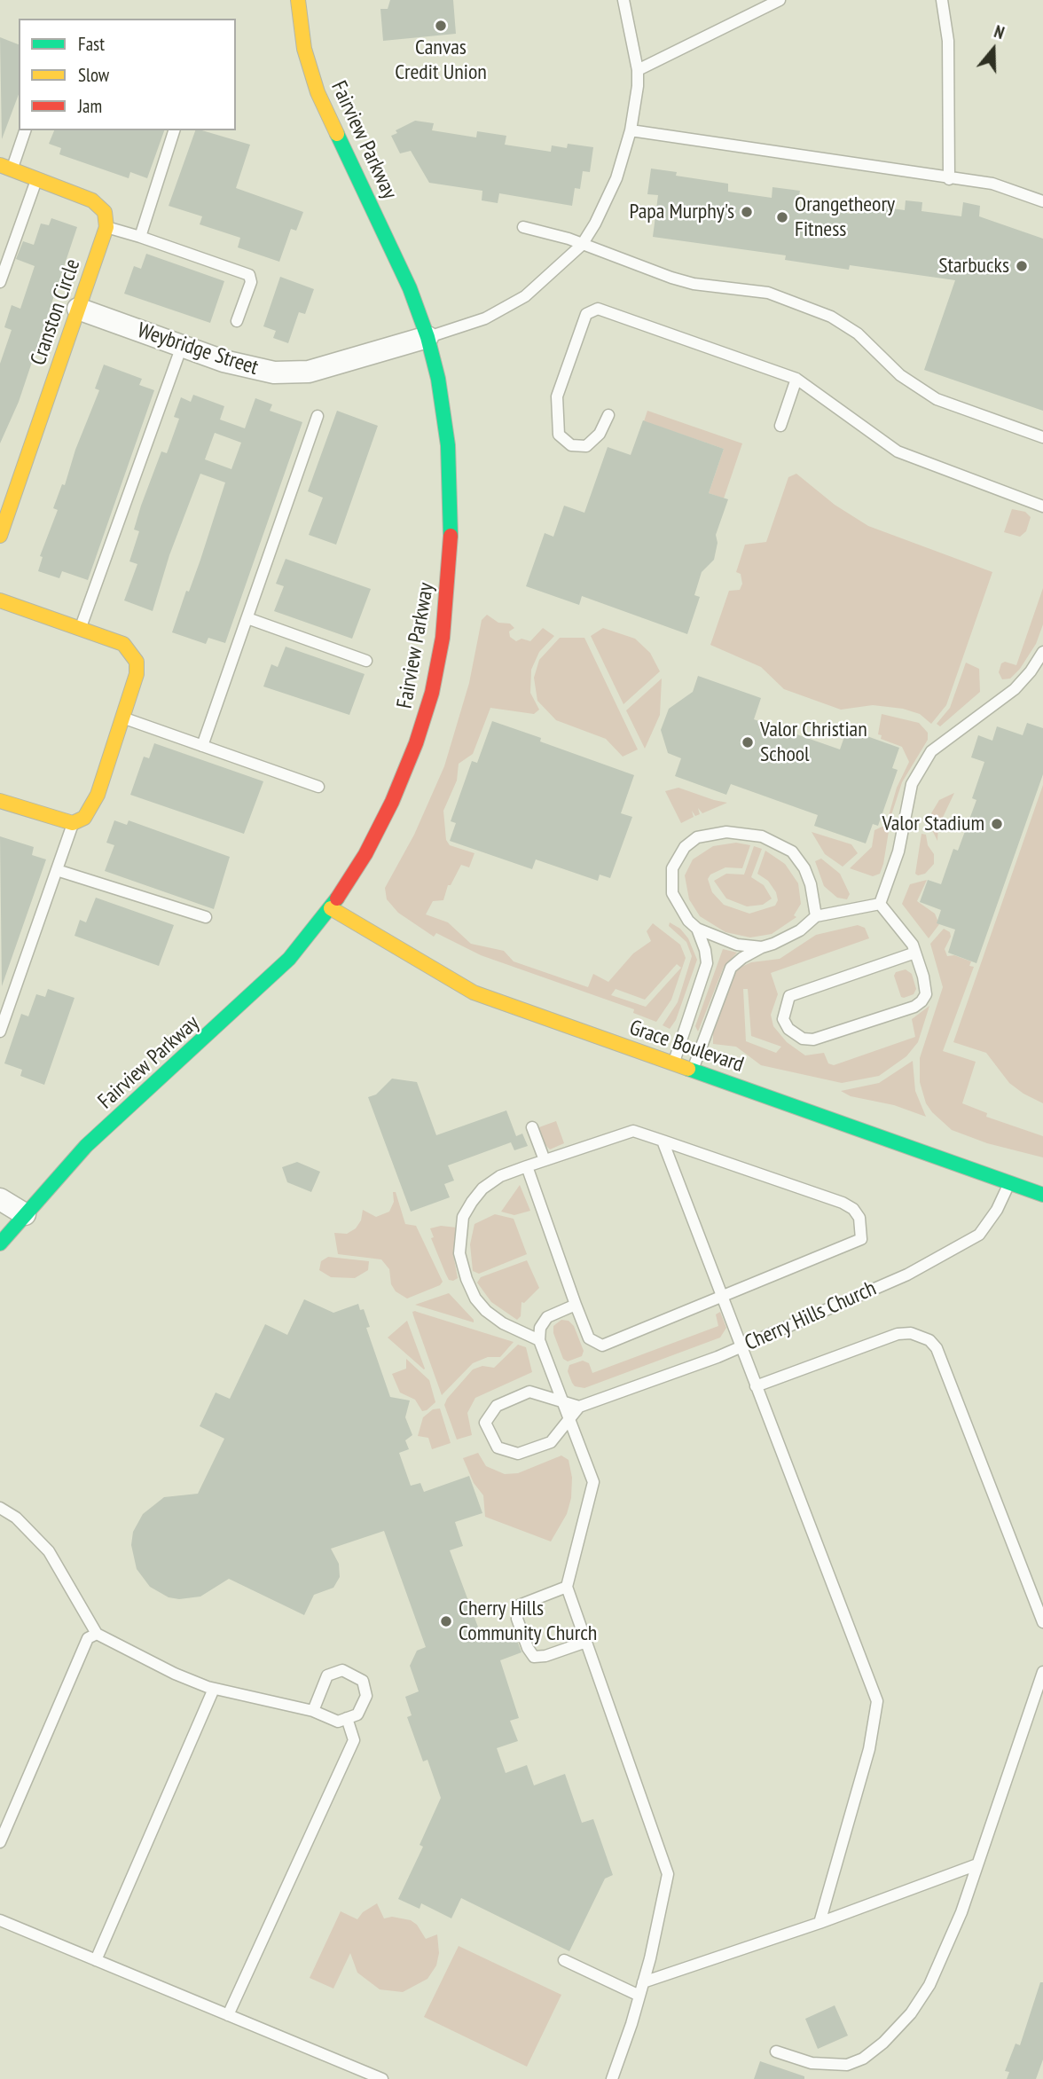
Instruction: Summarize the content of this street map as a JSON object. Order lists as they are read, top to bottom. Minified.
{"streets":{"street":["Fairview Parkway","Cranston Circle","Weybridge Street","Grace Boulevard"],"lane":["Cherry Hills Church"]},"crossings":[["Fairview Parkway","Weybridge Street"],["Fairview Parkway","Grace Boulevard"],["Cranston Circle","Weybridge Street"],["Grace Boulevard","Cherry Hills Church"]],"places":["Canvas Credit Union","Papa Murphy's","Orangetheory Fitness","Starbucks","Valor Christian School","Valor Stadium","Cherry Hills Community Church"],"legend":["Fast","Slow","Jam"],"north":"top"}
